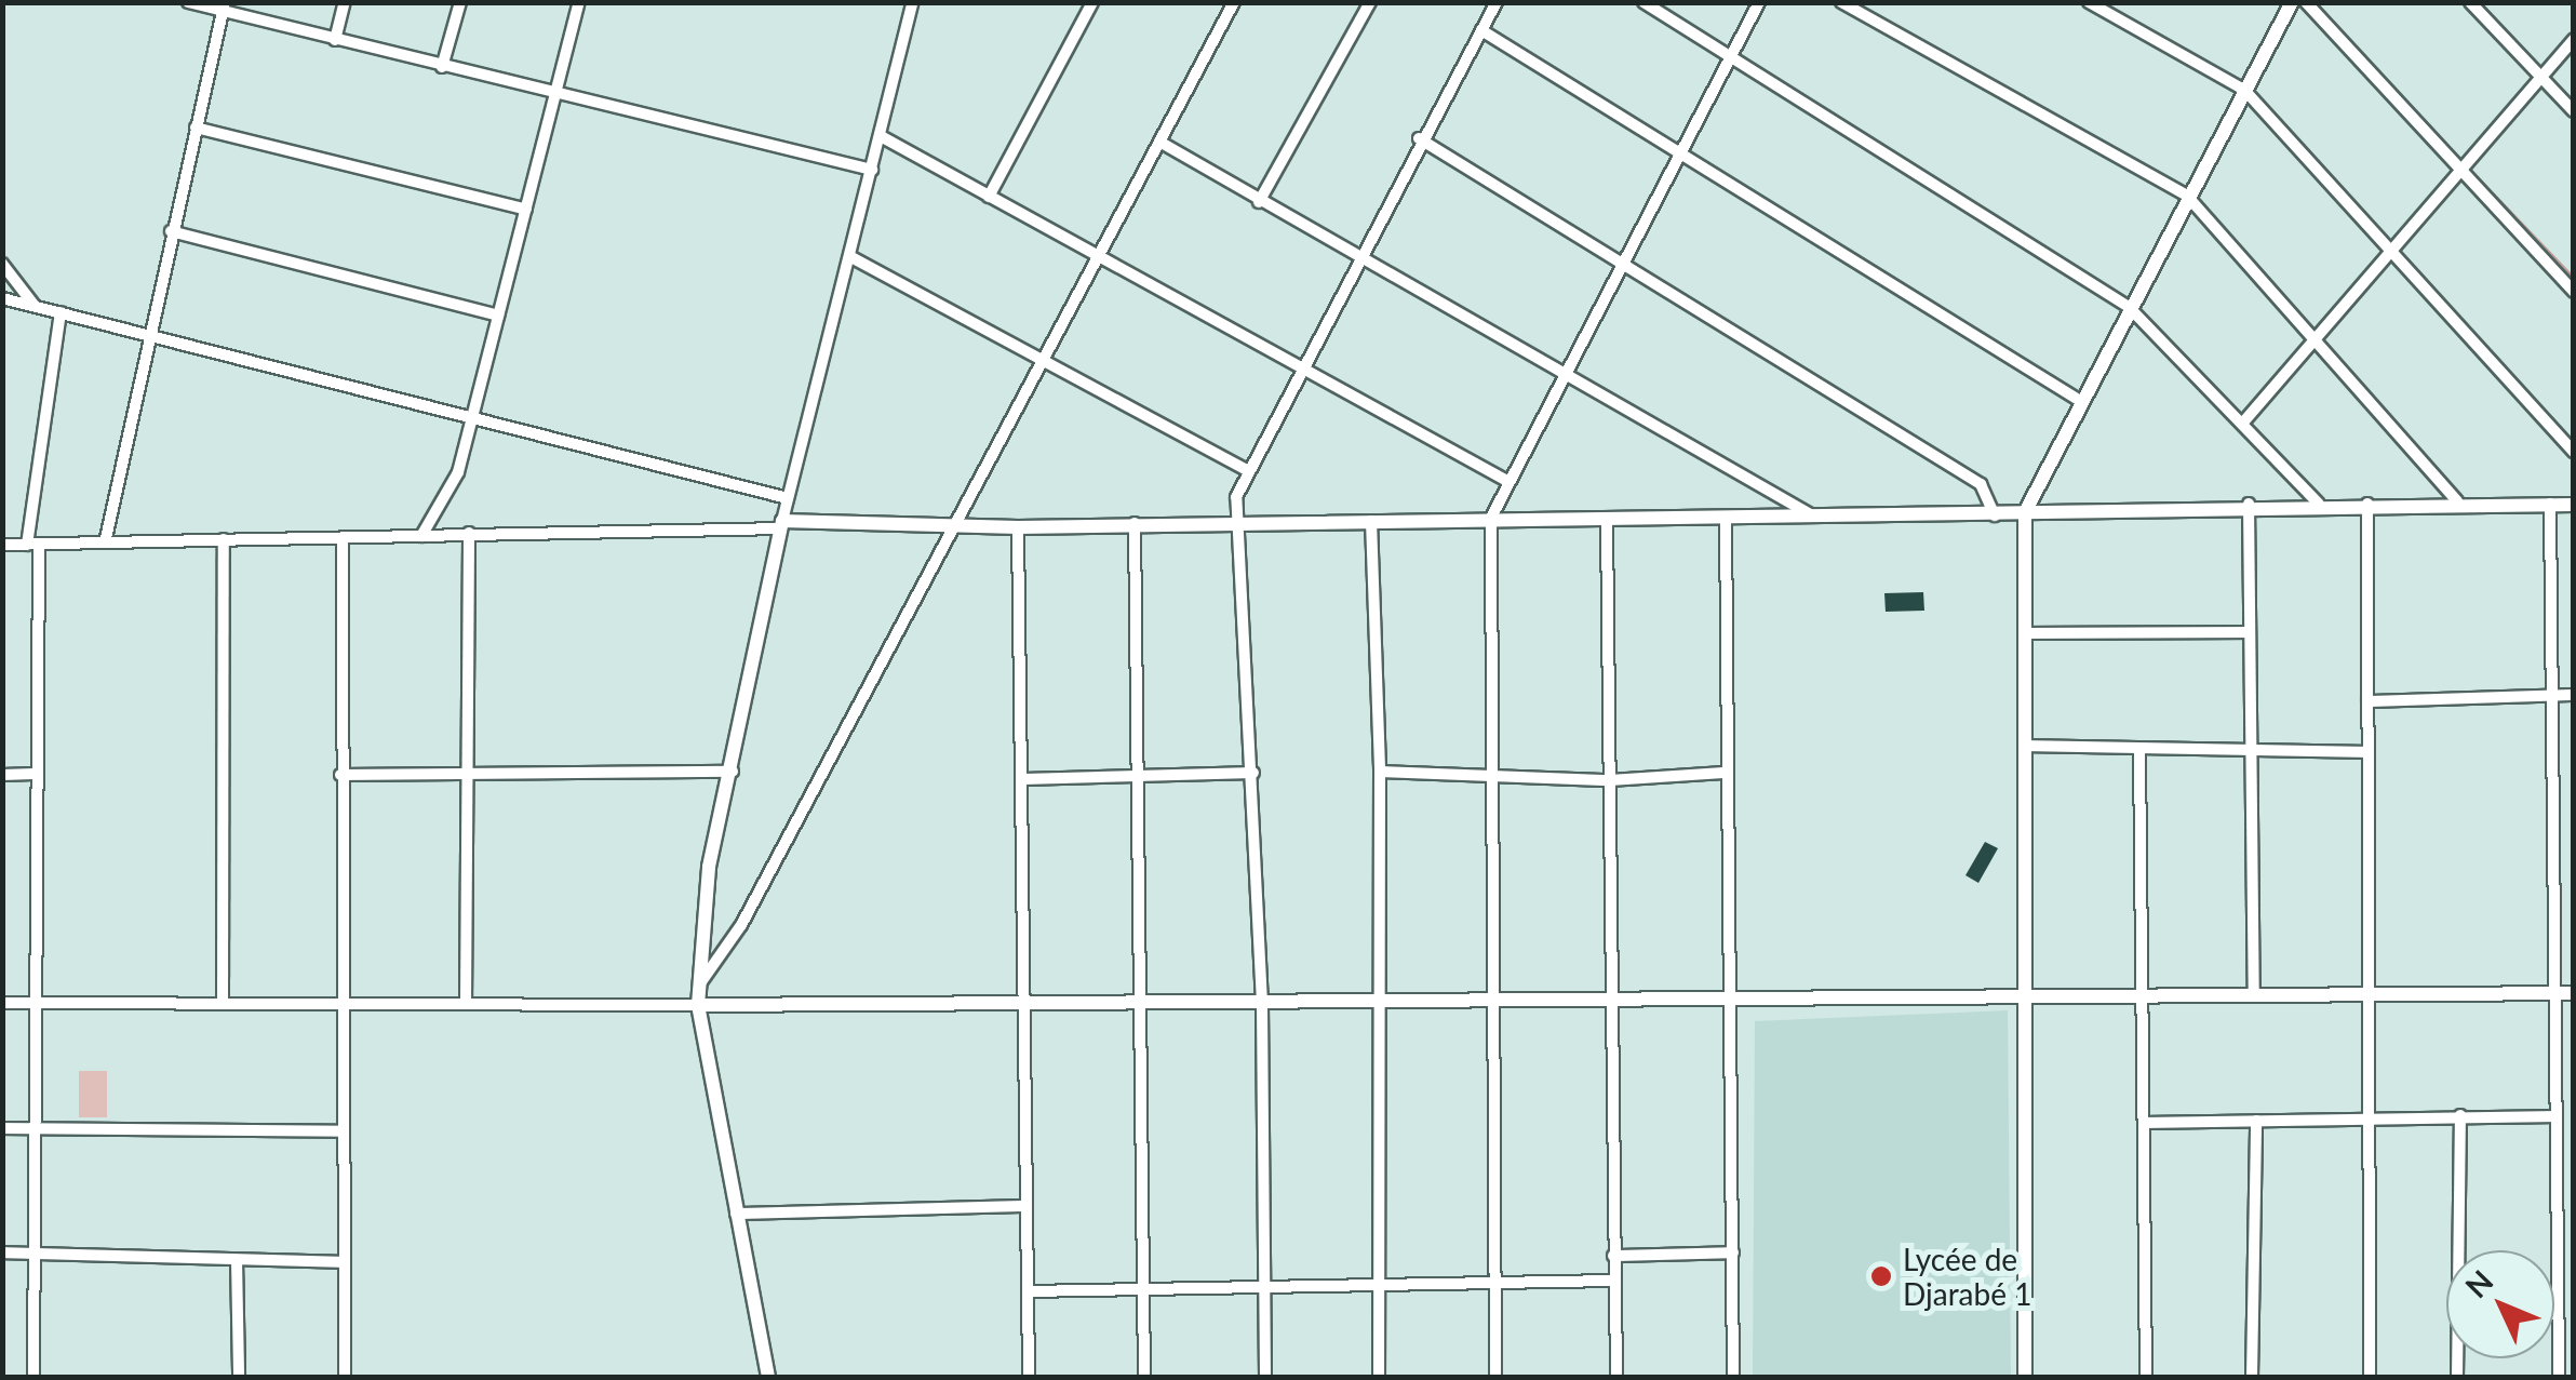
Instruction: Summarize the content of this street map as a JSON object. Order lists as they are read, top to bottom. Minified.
{"places":["Lycée de Djarabé 1"],"north":"top left"}
